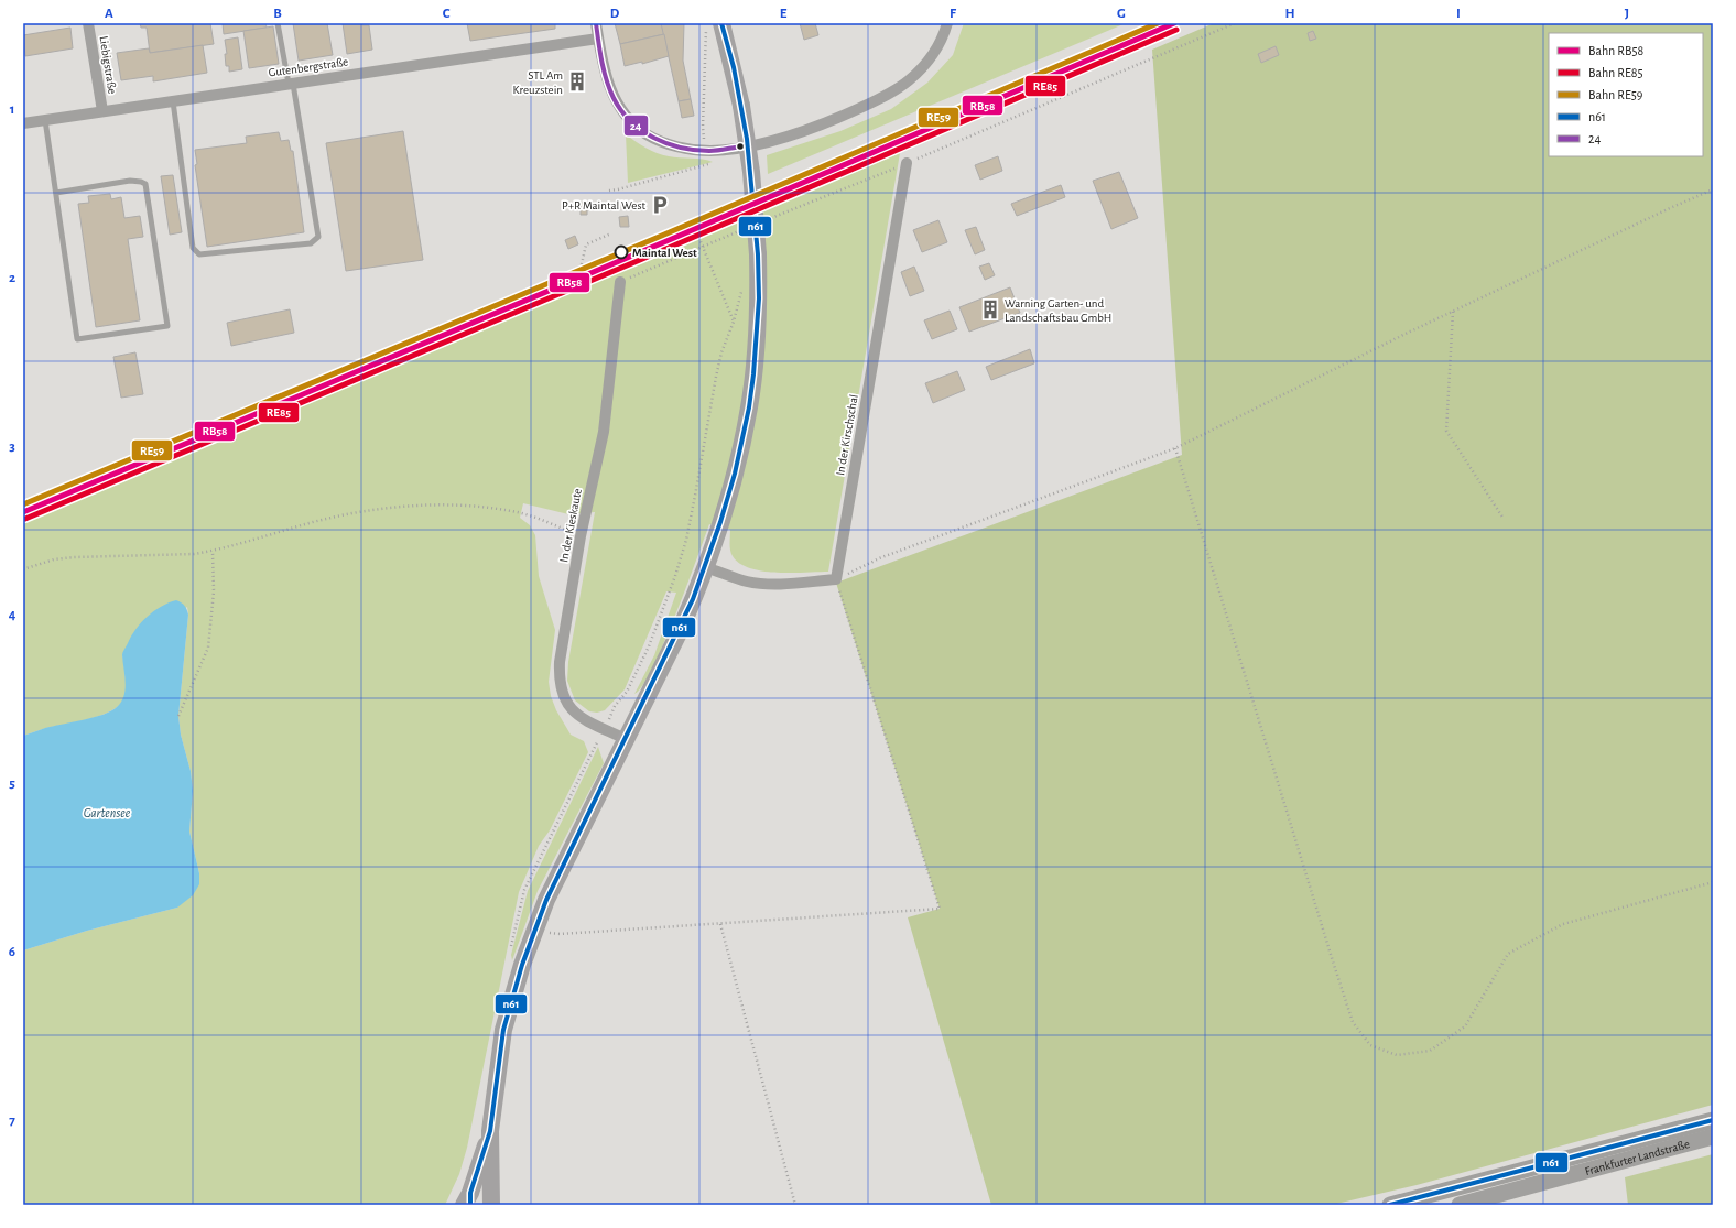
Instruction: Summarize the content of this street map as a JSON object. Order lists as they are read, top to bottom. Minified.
{"streets":{"main road":["Frankfurter Landstraße"],"street":["Liebigstraße","Gutenbergstraße","In der Kirschschal","In der Kieskaute"]},"crossings":[["Liebigstraße","Gutenbergstraße"]],"water":["Gartensee"],"places":{"building":["STL Am Kreuzstein","Warning Garten- und Landschaftsbau GmbH"],"parking":["P+R Maintal West"],"other":["Maintal West"]},"lines":["rail line RB58","rail line RE59","transit line n61","transit line 24","rail line RE85"],"legend":["Bahn RB58","Bahn RE85","Bahn RE59","n61","24"],"grid":{"columns":["A","B","C","D","E","F","G","H","I","J"],"rows":["1","2","3","4","5","6","7"]}}
